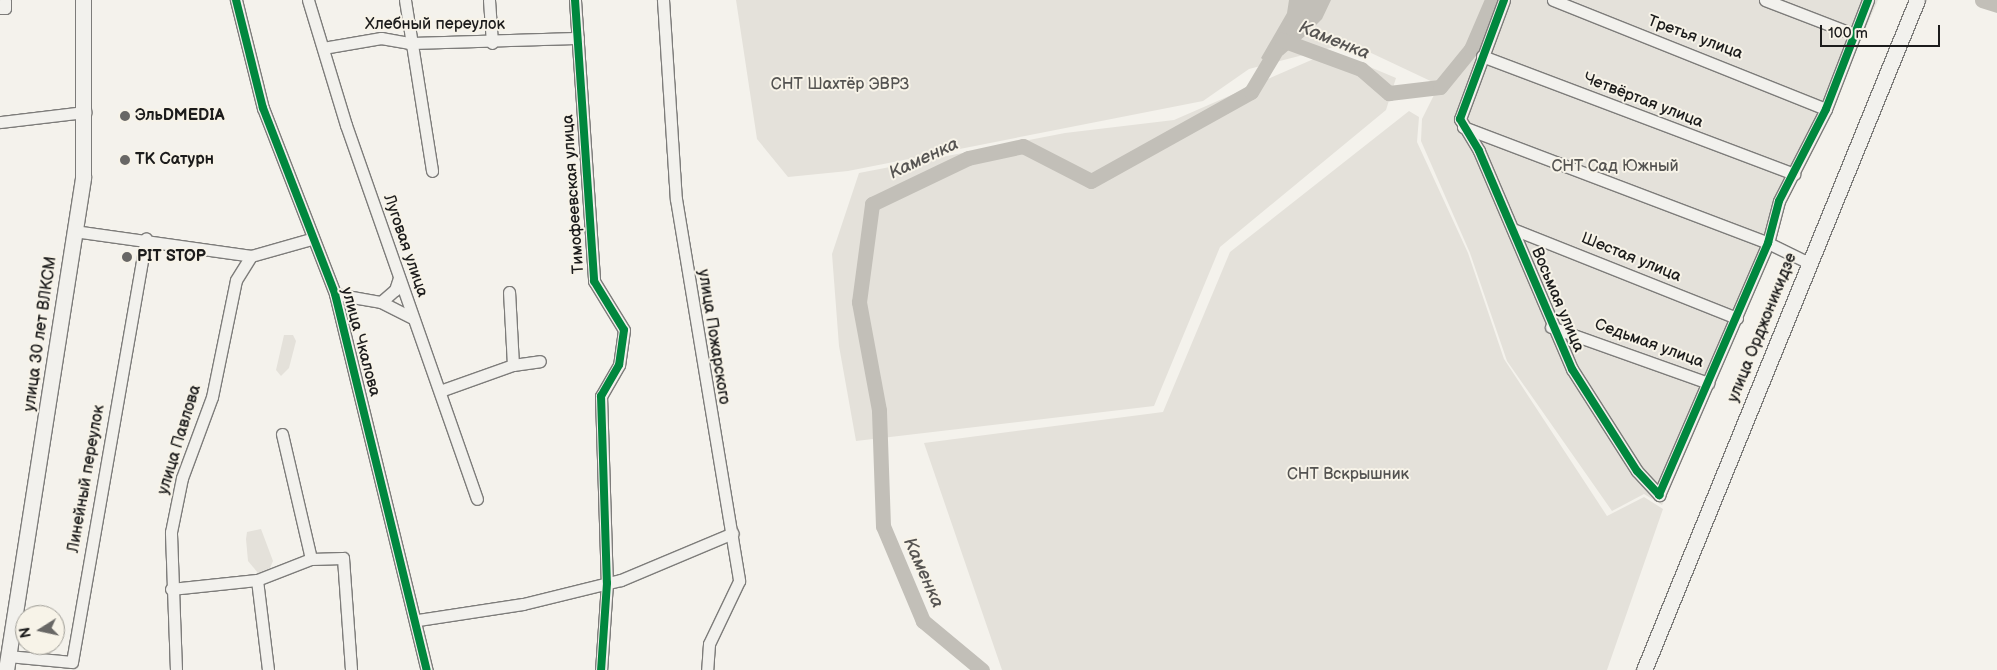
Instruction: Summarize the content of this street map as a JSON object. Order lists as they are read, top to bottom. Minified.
{"streets":{"main road":["улица Орджоникидзе","улица 30 лет ВЛКСМ"],"street":["Хлебный переулок","Третья улица","Четвёртая улица","Тимофеевская улица","Луговая улица","Шестая улица","Восьмая улица","улица Пожарского","улица Чкалова","Седьмая улица","улица Павлова","Линейный переулок"]},"crossings":[["Хлебный переулок","Тимофеевская улица"],["Хлебный переулок","Луговая улица"],["Шестая улица","Восьмая улица"],["Восьмая улица","Седьмая улица"],["улица 30 лет ВЛКСМ","Линейный переулок"]],"water":["Каменка"],"parks":["СНТ Шахтёр ЭВРЗ","СНТ Сад Южный","СНТ Вскрышник"],"places":["ЭльDMEDIA","ТК Сатурн","PIT STOP"],"scale_bar":"100 m","north":"left"}
